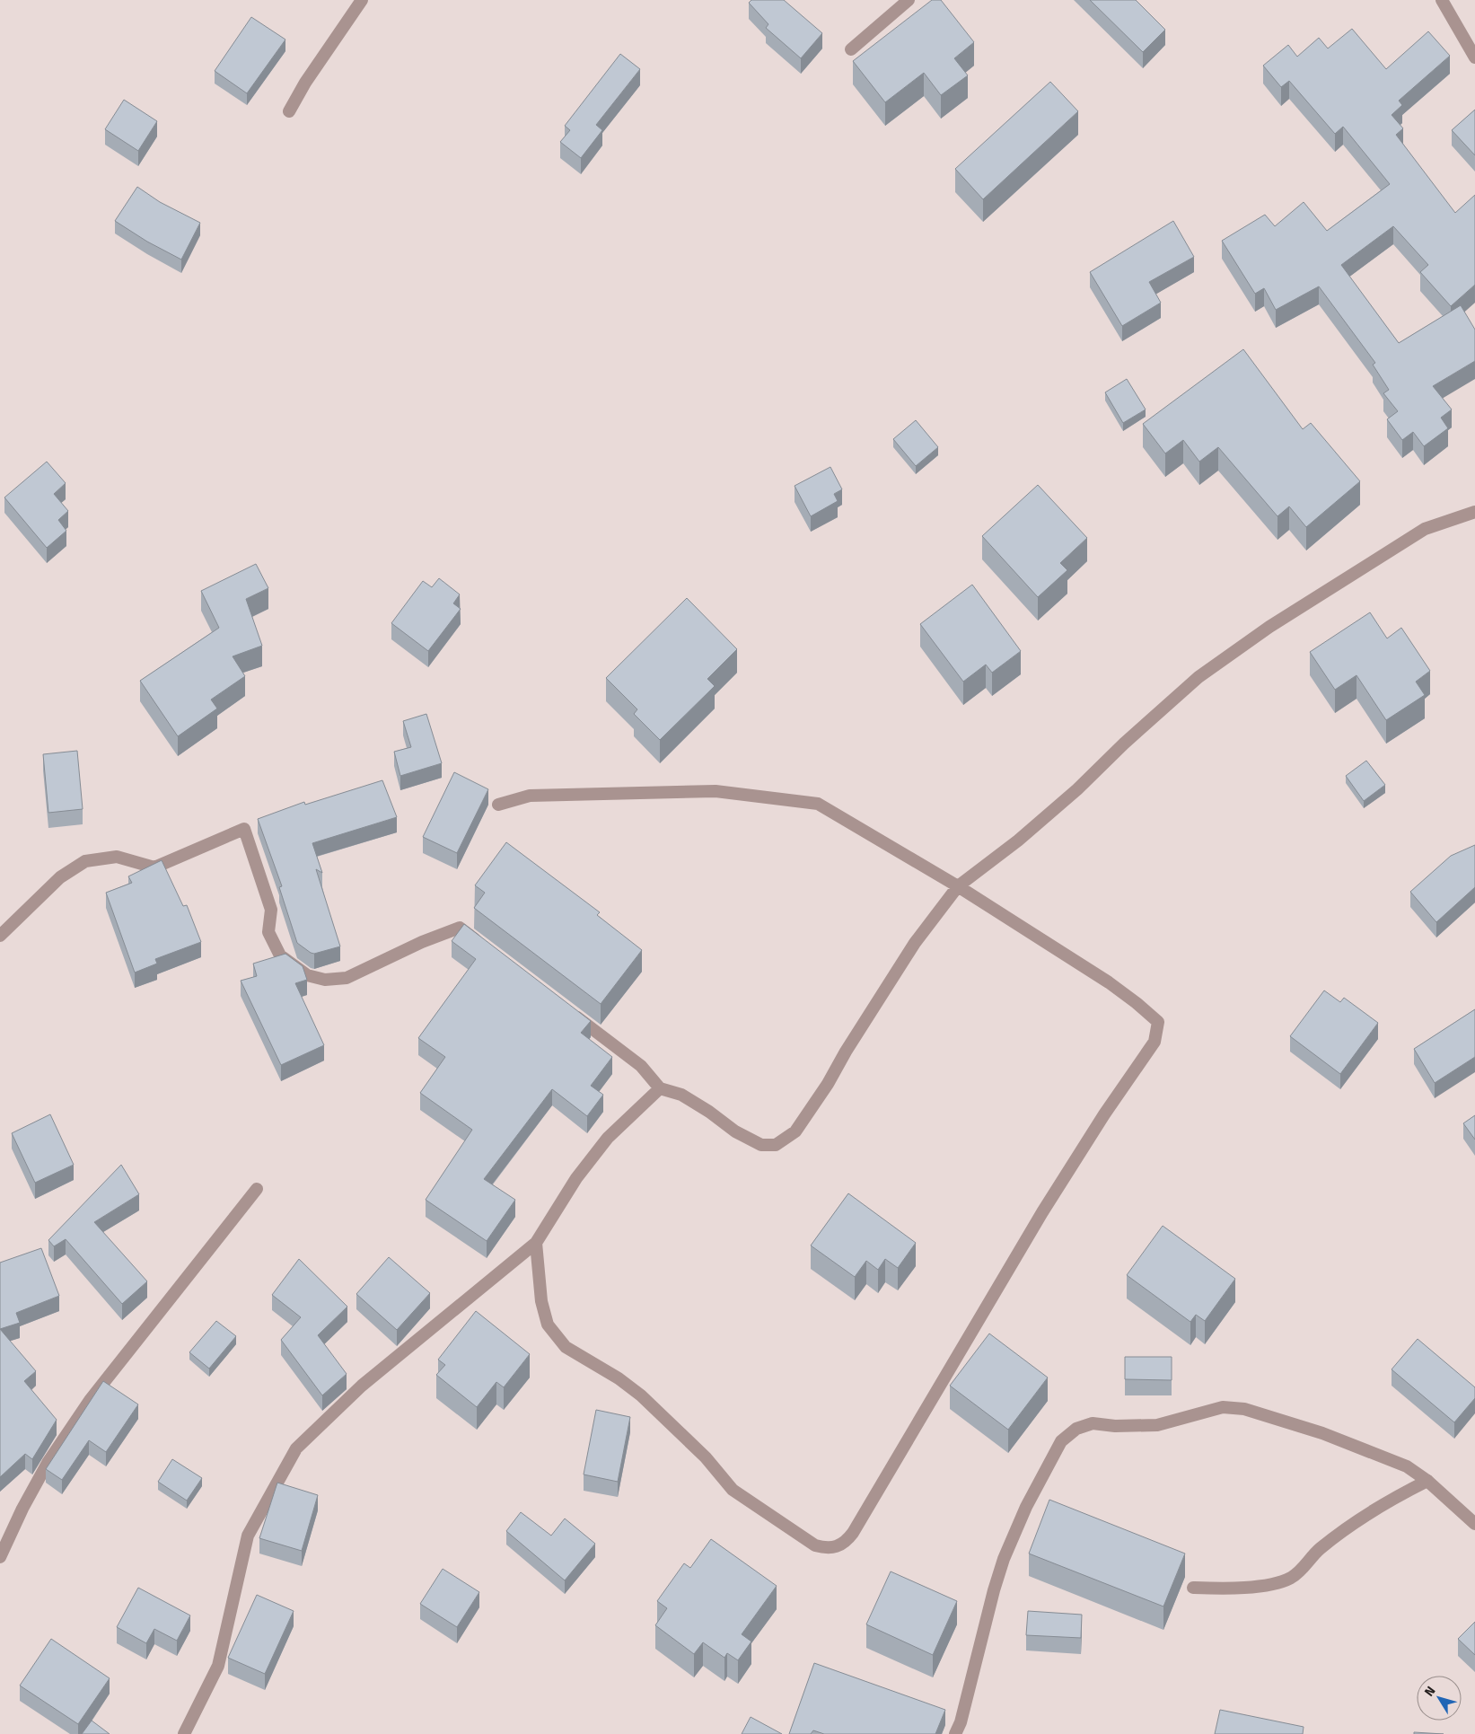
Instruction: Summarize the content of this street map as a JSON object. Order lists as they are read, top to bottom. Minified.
{"north":"top left"}
